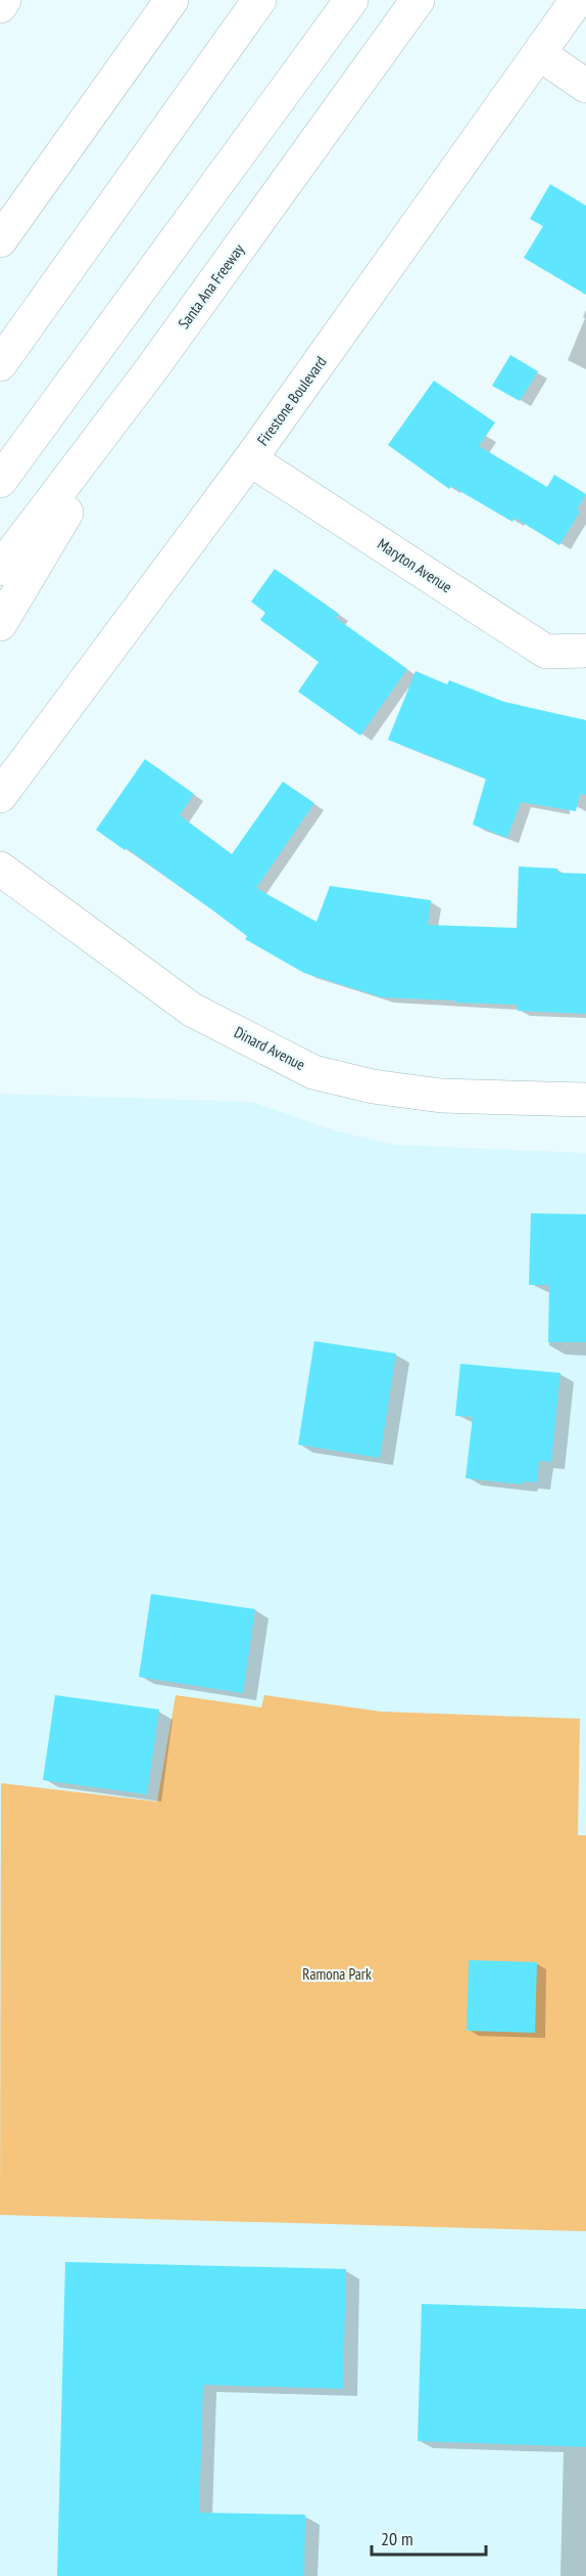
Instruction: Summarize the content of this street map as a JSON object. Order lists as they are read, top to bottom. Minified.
{"streets":{"main road":["Santa Ana Freeway","Firestone Boulevard","Maryton Avenue","Dinard Avenue"]},"crossings":[["Firestone Boulevard","Maryton Avenue"]],"parks":["Ramona Park"],"scale_bar":"20 m"}
